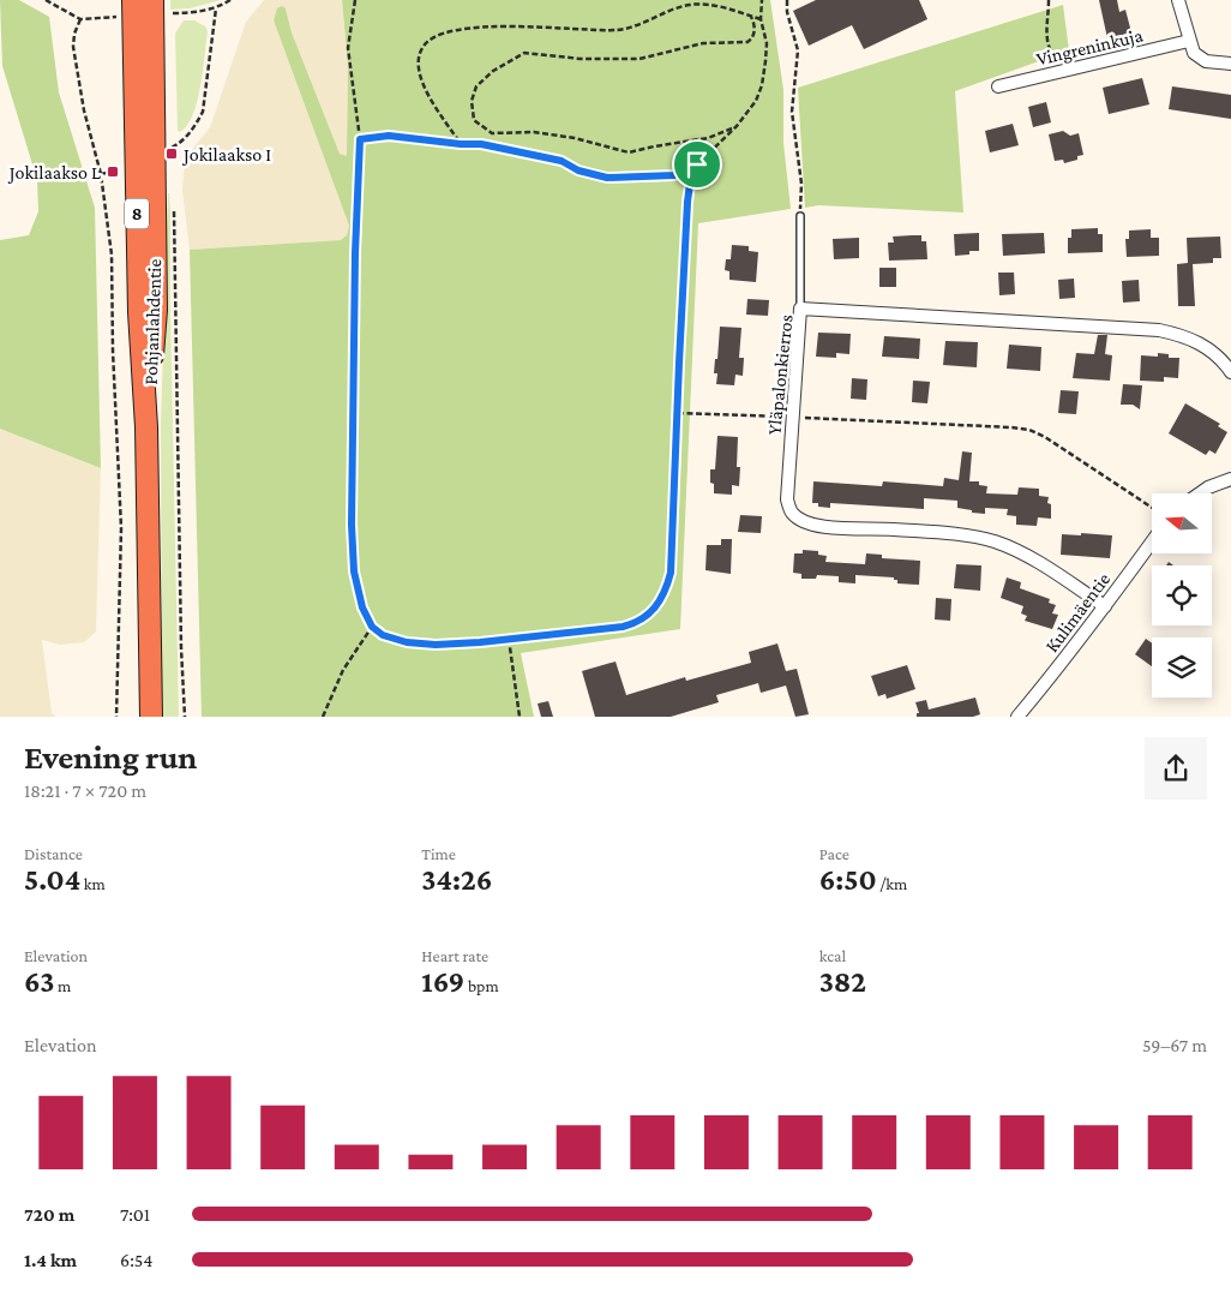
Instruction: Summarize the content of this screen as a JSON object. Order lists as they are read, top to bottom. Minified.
{"streets":{"highway":["8","Pohjanlahdentie"],"street":["Vingreninkuja","Yläpalonkierros","Kulimäentie"]},"crossings":[["Yläpalonkierros","Kulimäentie"]],"places":{"transit":["Jokilaakso I","Jokilaakso L"]},"north":"left","page":{"heading":["Evening run","18:21 · 7 × 720 m"],"stats":[["Distance","5.04 km"],["Time","34:26"],["Pace","6:50 /km"],["Elevation","63 m"],["Heart rate","169 bpm"],["kcal","382"]],"chart":["Elevation","59–67 m"],"list":[{"name":"720 m","note":"7:01"},{"name":"1.4 km","note":"6:54"}]}}
